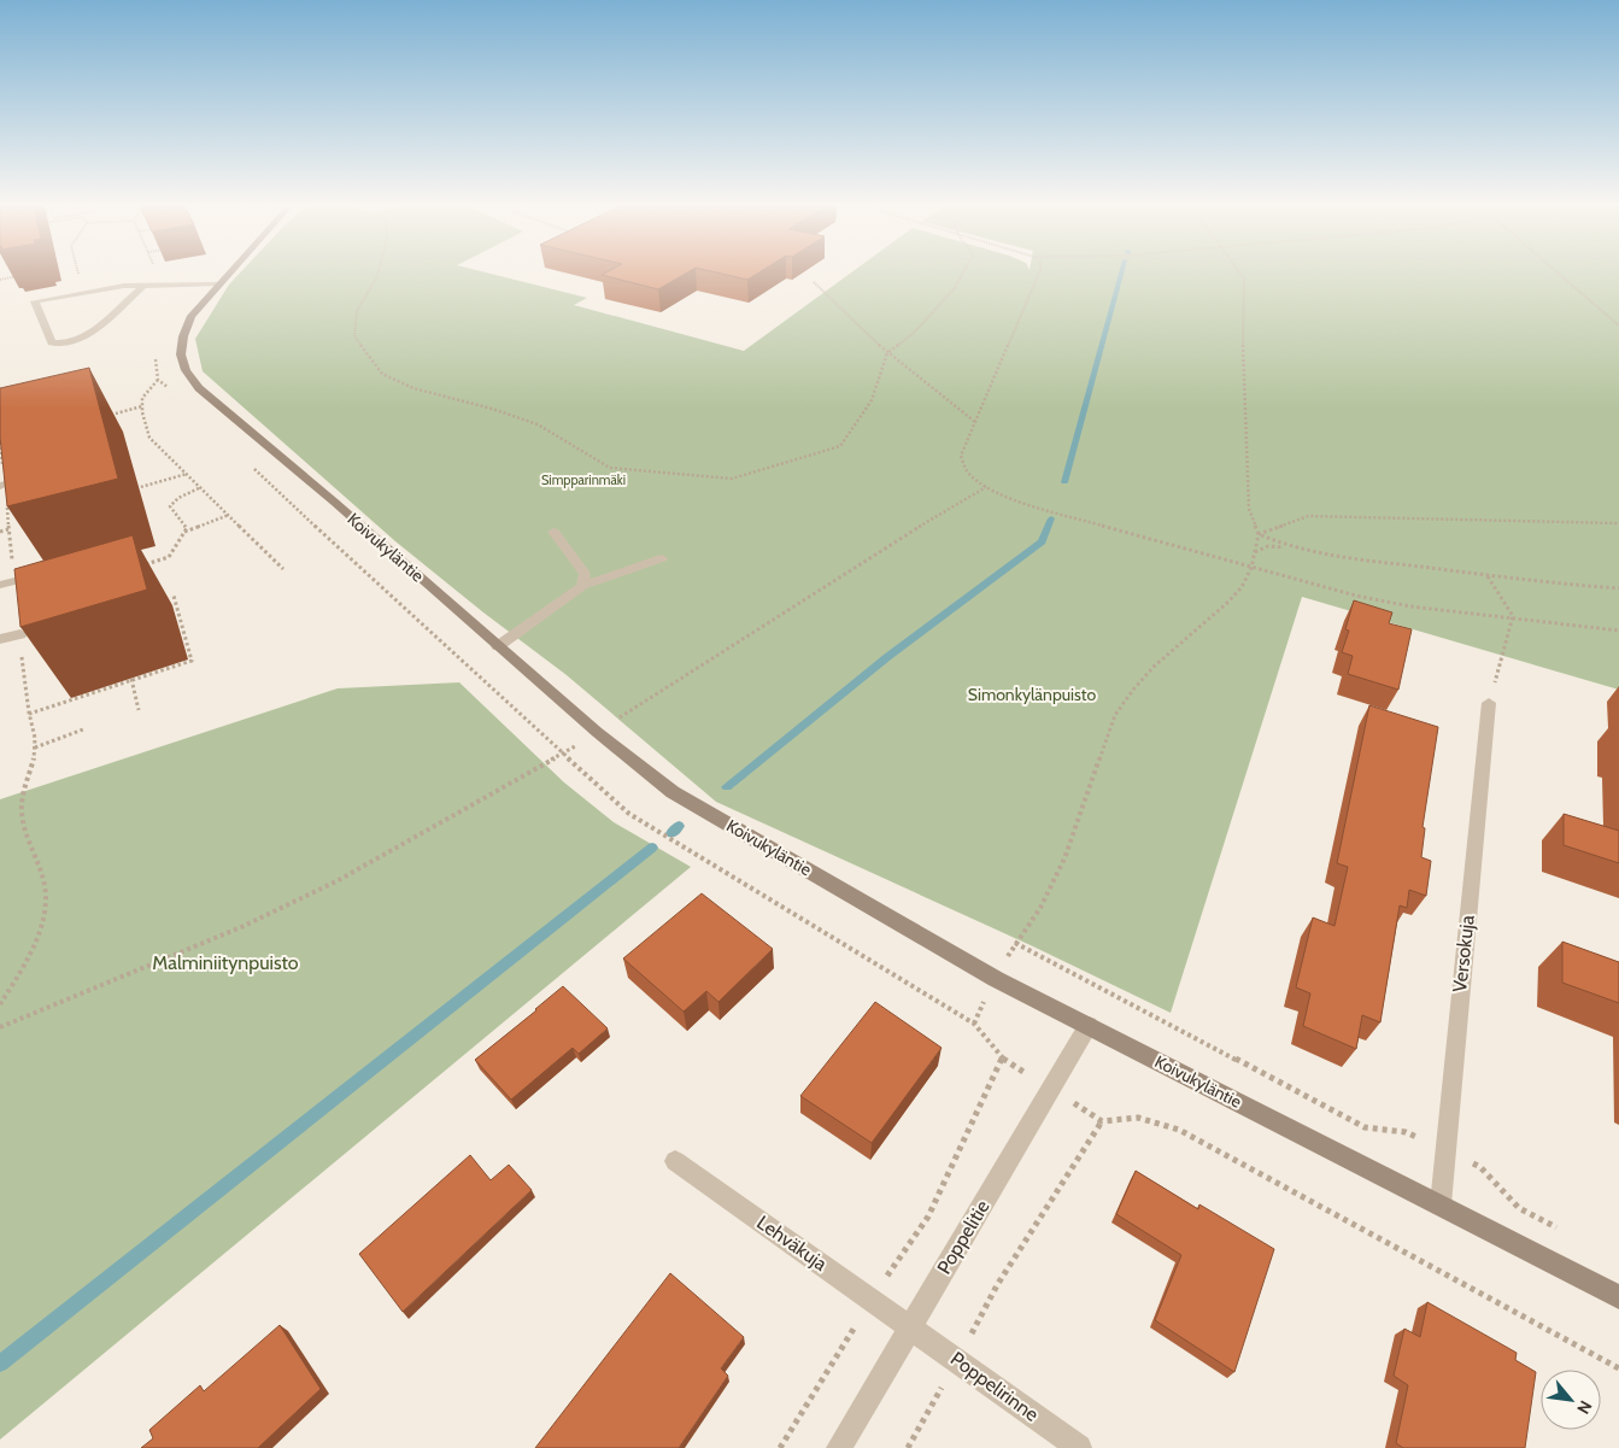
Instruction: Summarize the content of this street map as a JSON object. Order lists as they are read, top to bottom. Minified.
{"streets":{"main road":["Koivukyläntie"],"street":["Versokuja","Poppelitie","Lehväkuja","Poppelirinne"]},"crossings":[["Koivukyläntie","Versokuja"],["Koivukyläntie","Poppelitie"],["Poppelitie","Lehväkuja"],["Poppelitie","Poppelirinne"],["Lehväkuja","Poppelirinne"]],"parks":["Simpparinmäki","Simonkylänpuisto","Malminiitynpuisto"],"north":"bottom right"}
